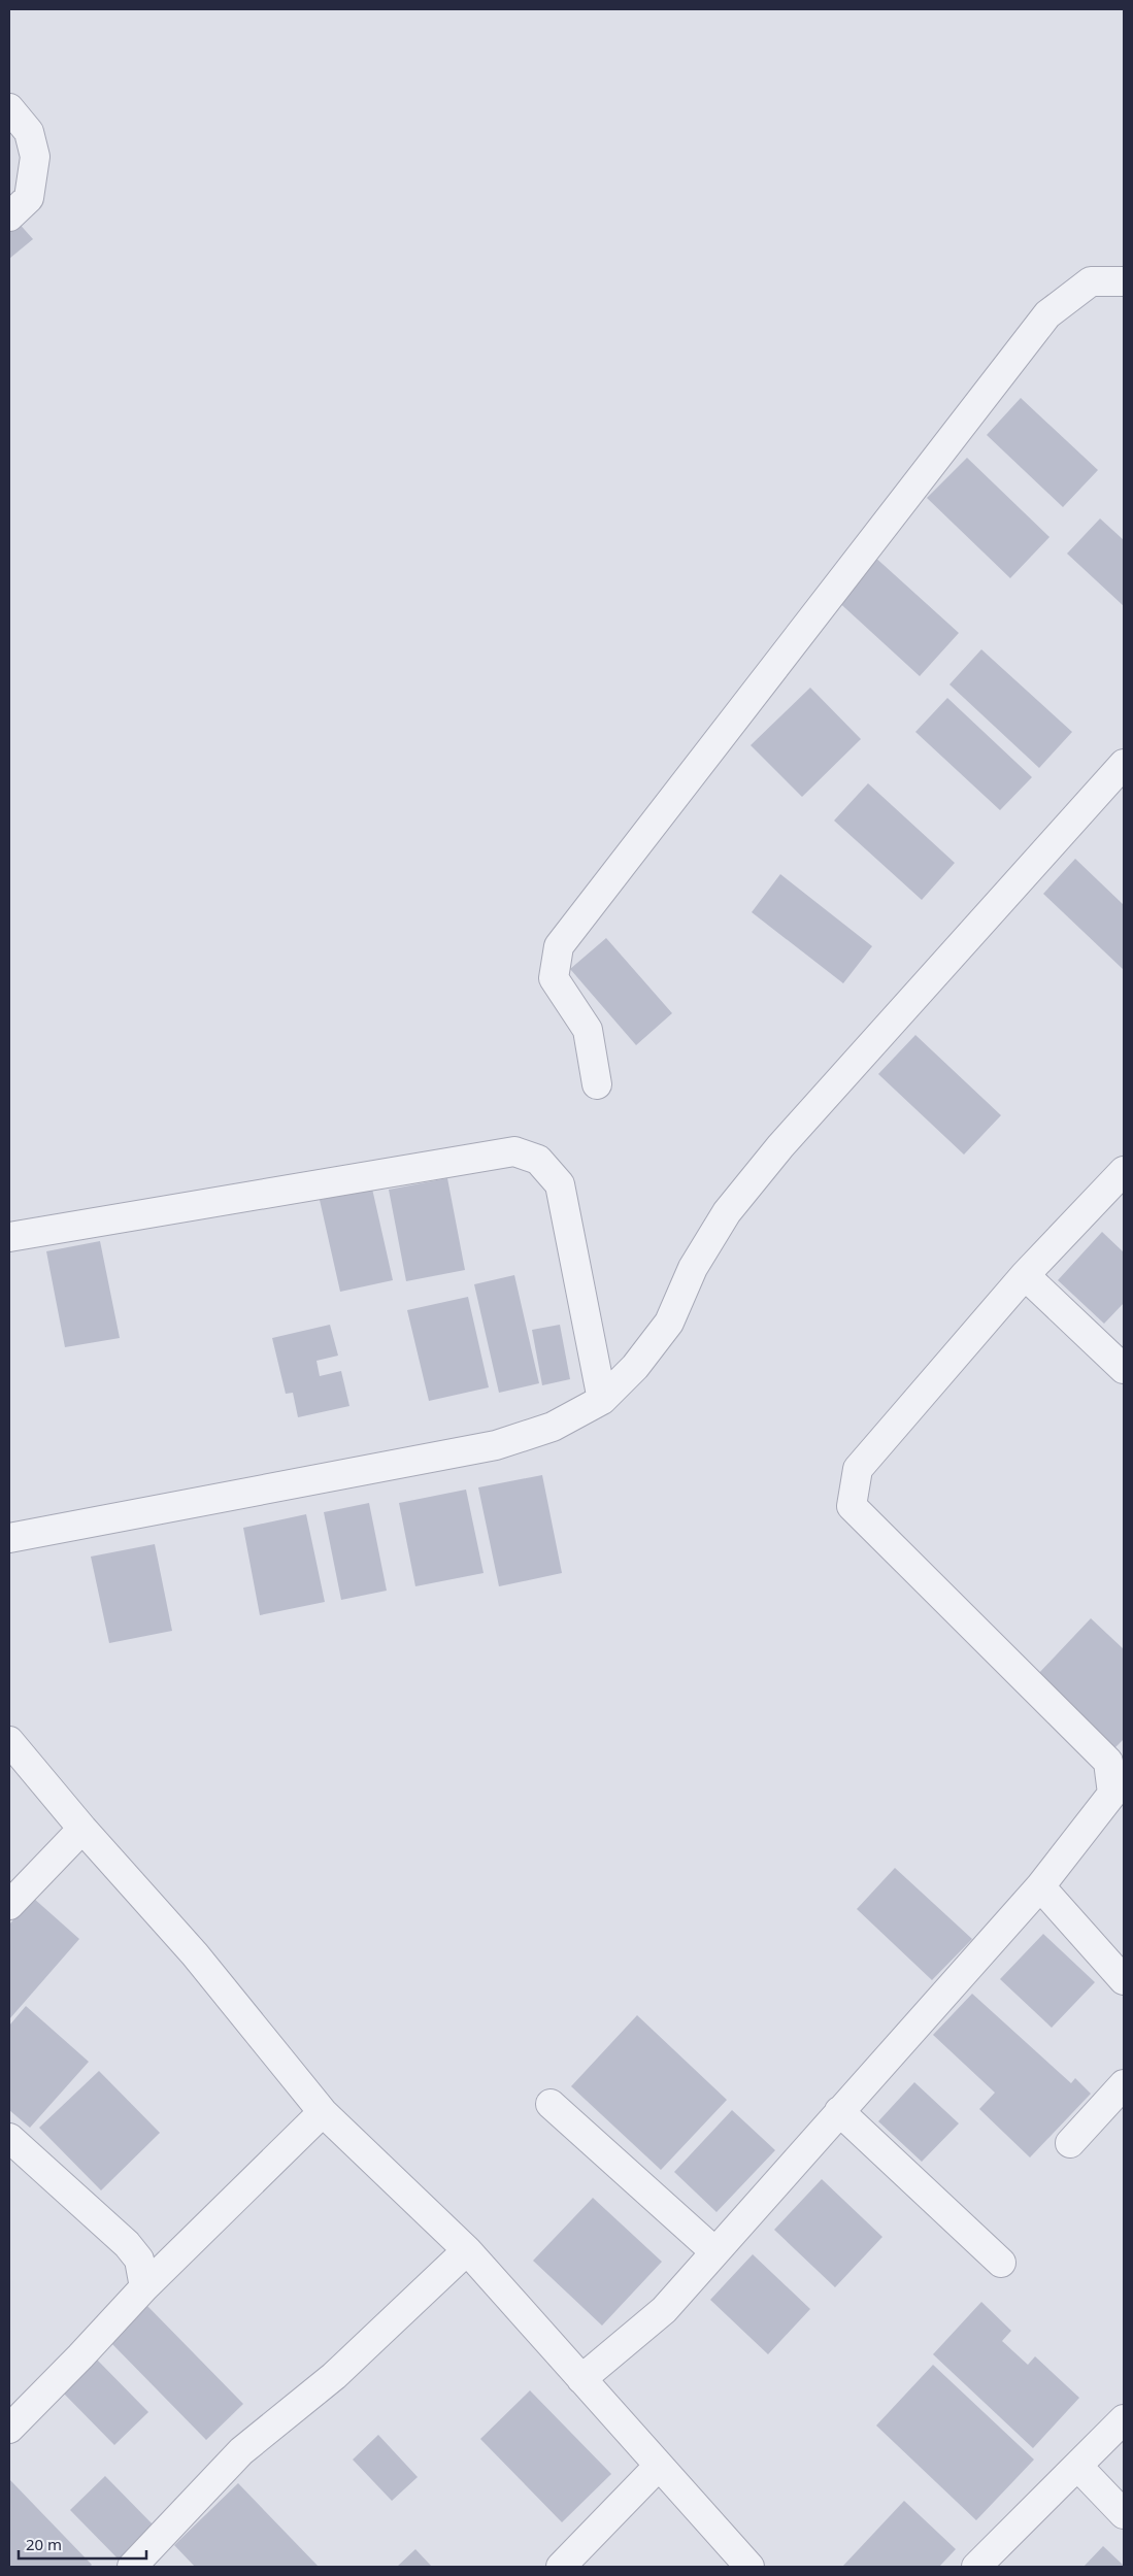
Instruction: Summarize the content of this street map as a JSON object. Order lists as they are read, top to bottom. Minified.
{"scale_bar":"20 m"}
